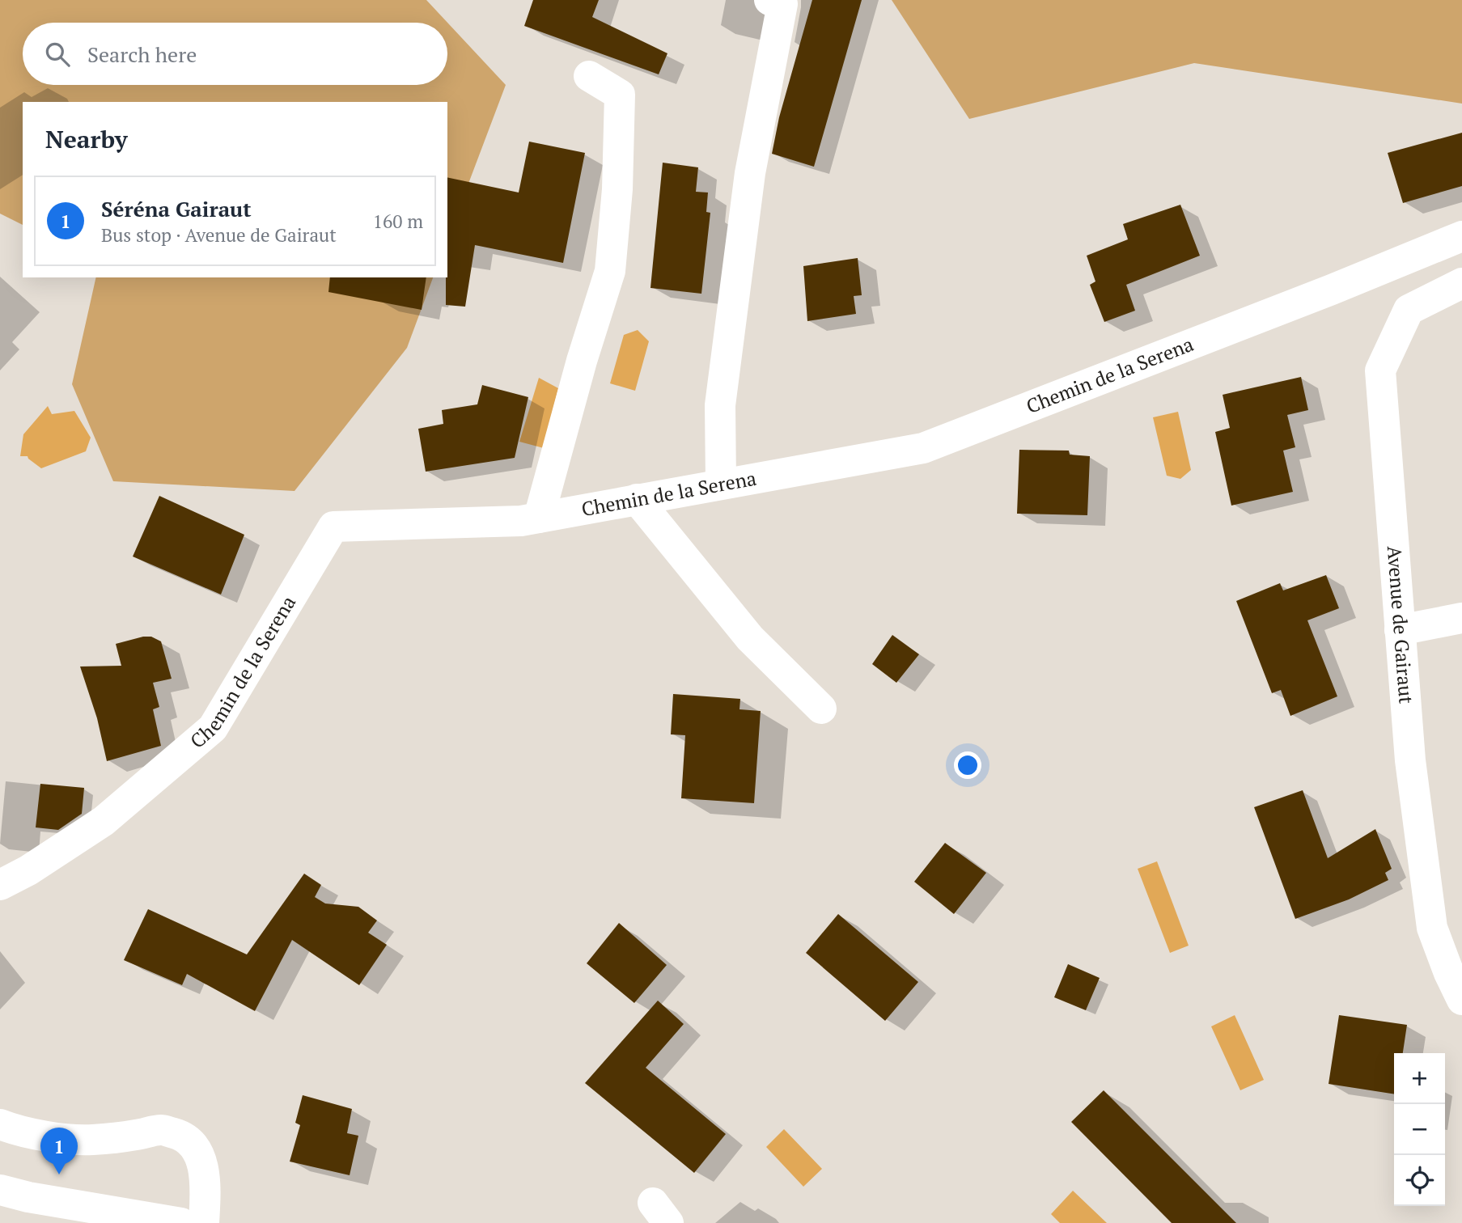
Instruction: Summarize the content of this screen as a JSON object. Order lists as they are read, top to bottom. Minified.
{"streets":{"street":["Chemin de la Serena","Avenue de Gairaut"]},"page":{"search":"Search here","heading":"Nearby","list":[{"mark":"1","name":"Séréna Gairaut","note":"Bus stop · Avenue de Gairaut","value":"160 m"}],"map_buttons":["+","−"],"pins":"1"}}
